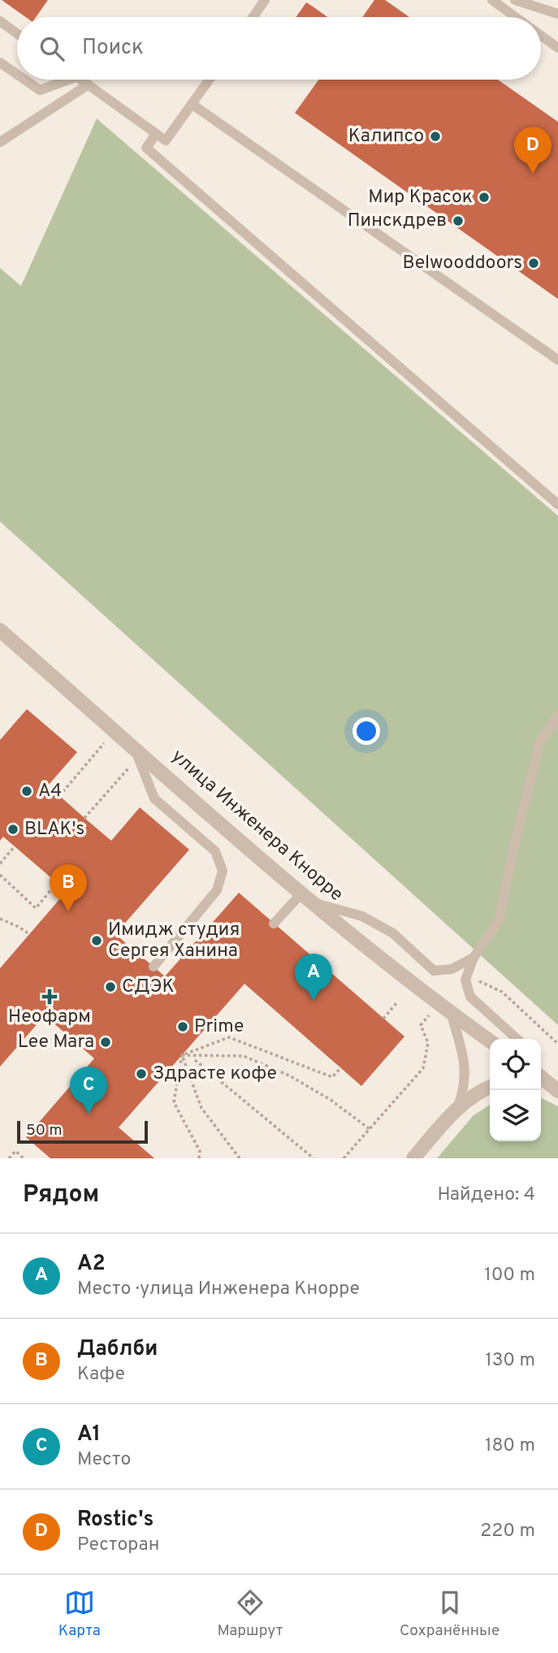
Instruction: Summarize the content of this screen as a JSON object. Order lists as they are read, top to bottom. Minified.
{"streets":{"street":["улица Инженера Кнорре"]},"places":{"other":["Калипсо","Мир Красок","Пинскдрев","Belwooddoors","А4","BLAK's","Имидж студия Сергея Ханина","СДЭК","Prime","Lee Mara","Здрасте кофе"],"health":["Неофарм"]},"scale_bar":"50 m","page":{"search":"Поиск","pins":["D","B","A","C"],"scale":"50 m","heading":["Рядом","Найдено: 4"],"list":[{"mark":"A","name":"А2","note":"Место · улица Инженера Кнорре","value":"100 m"},{"mark":"B","name":"Даблби","note":"Кафе","value":"130 m"},{"mark":"C","name":"А1","note":"Место","value":"180 m"},{"mark":"D","name":"Rostic's","note":"Ресторан","value":"220 m"}],"nav":["Карта","Маршрут","Сохранённые"]}}
